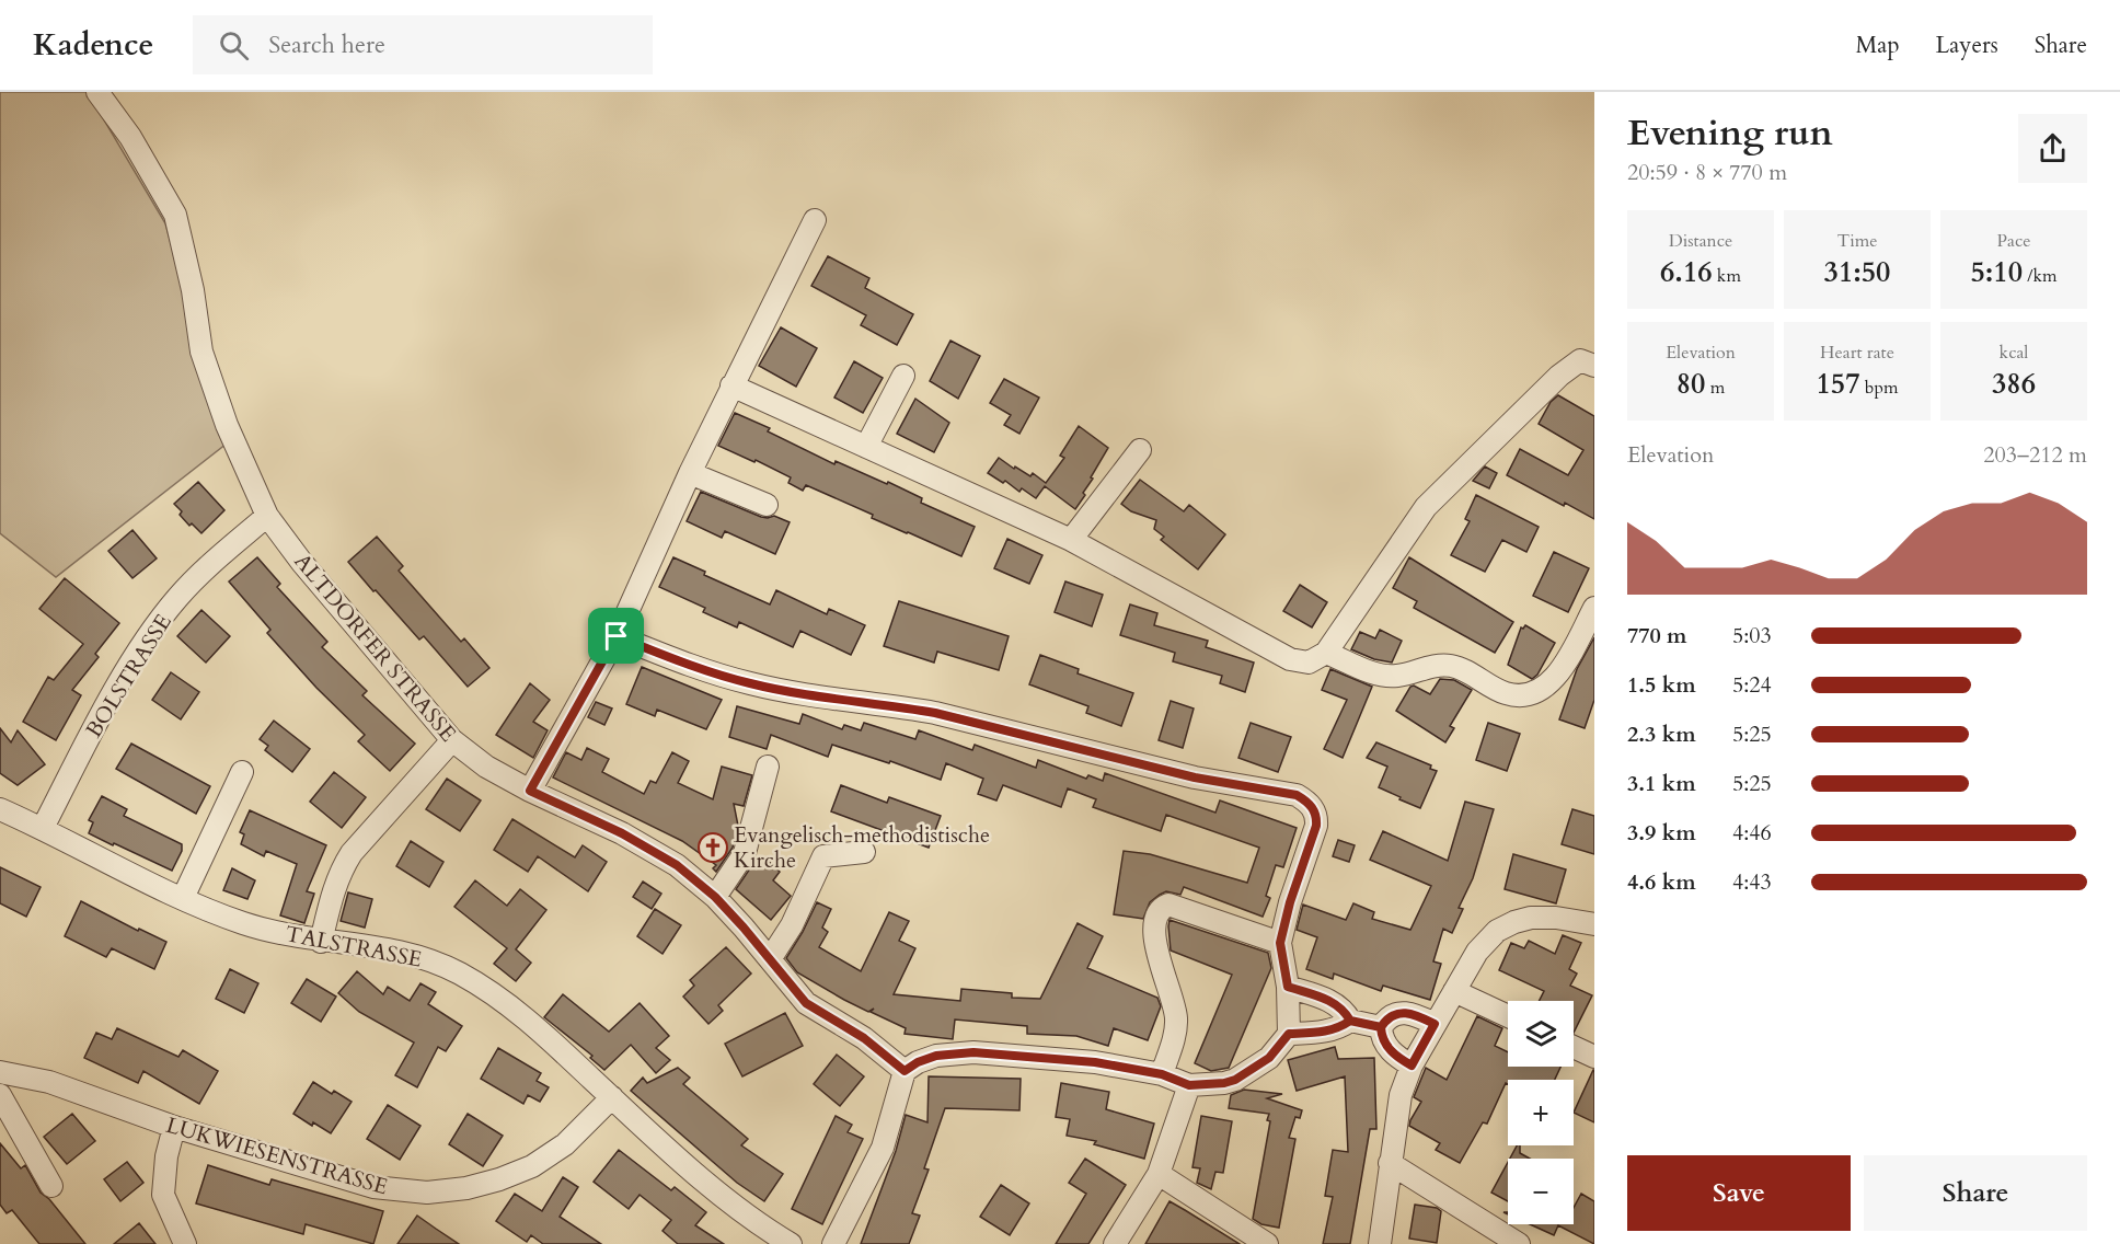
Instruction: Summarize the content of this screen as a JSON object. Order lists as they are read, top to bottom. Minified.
{"streets":{"street":["ALTDORFER STRASSE","BOLSTRASSE","TALSTRASSE","LUKWIESENSTRASSE"]},"crossings":[["ALTDORFER STRASSE","BOLSTRASSE"],["BOLSTRASSE","TALSTRASSE"],["TALSTRASSE","LUKWIESENSTRASSE"]],"places":{"church":["Evangelisch-methodistische Kirche"]},"page":{"header":"Kadence","search":"Search here","nav":["Map","Layers","Share"],"heading":["Evening run","20:59 · 8 × 770 m"],"stats":[["Distance","6.16 km"],["Time","31:50"],["Pace","5:10 /km"],["Elevation","80 m"],["Heart rate","157 bpm"],["kcal","386"]],"chart":["Elevation","203–212 m"],"list":[{"name":"770 m","note":"5:03"},{"name":"1.5 km","note":"5:24"},{"name":"2.3 km","note":"5:25"},{"name":"3.1 km","note":"5:25"},{"name":"3.9 km","note":"4:46"},{"name":"4.6 km","note":"4:43"}],"map_buttons":["+","−"],"buttons":["Save","Share"]}}
